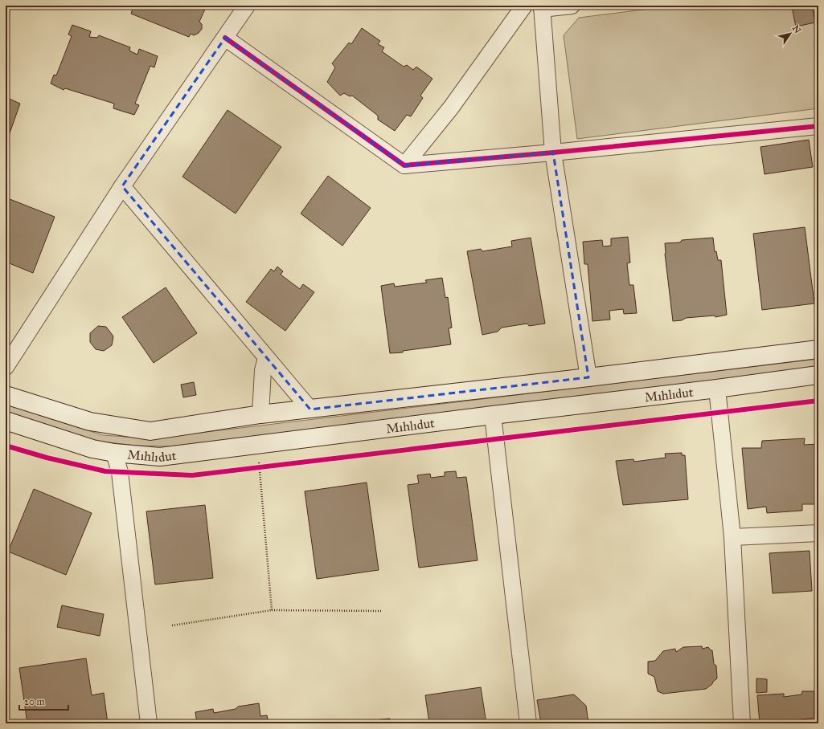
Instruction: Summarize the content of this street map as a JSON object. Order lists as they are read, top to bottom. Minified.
{"streets":{"main road":["Mıhlıdut"]},"scale_bar":"20 m","north":"top right"}
